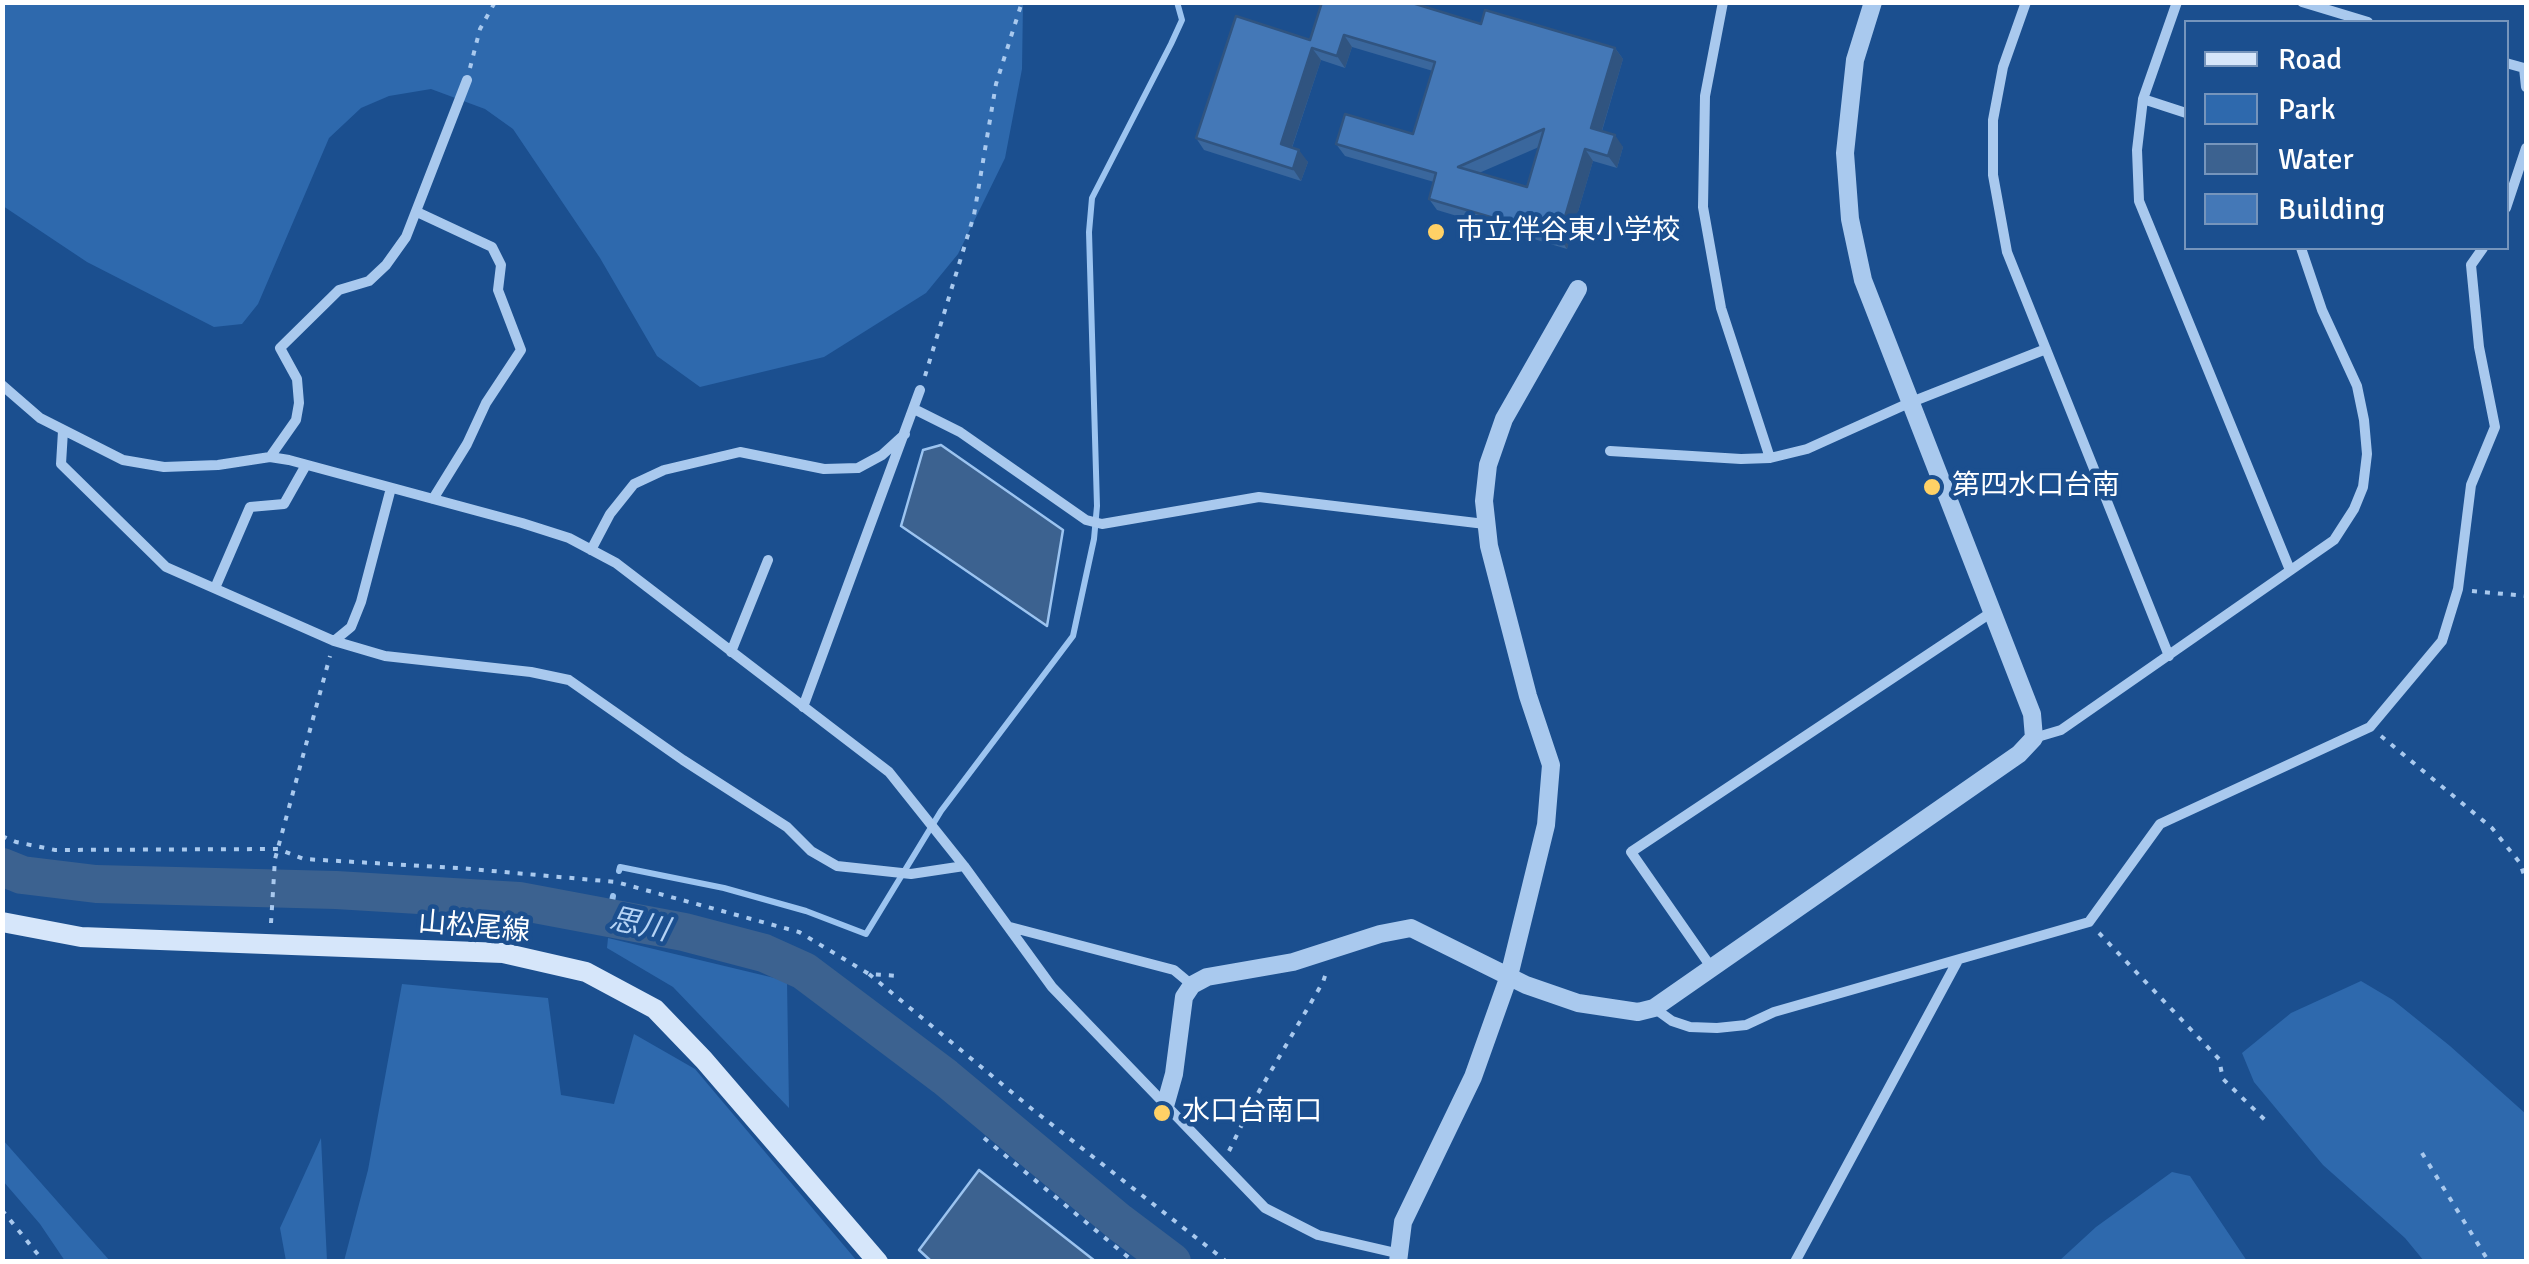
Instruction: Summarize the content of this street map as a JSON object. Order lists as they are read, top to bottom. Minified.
{"streets":{"main road":["山松尾線"]},"water":["思川"],"places":["市立伴谷東小学校","第四水口台南","水口台南口"],"legend":["Road","Park","Water","Building"]}
